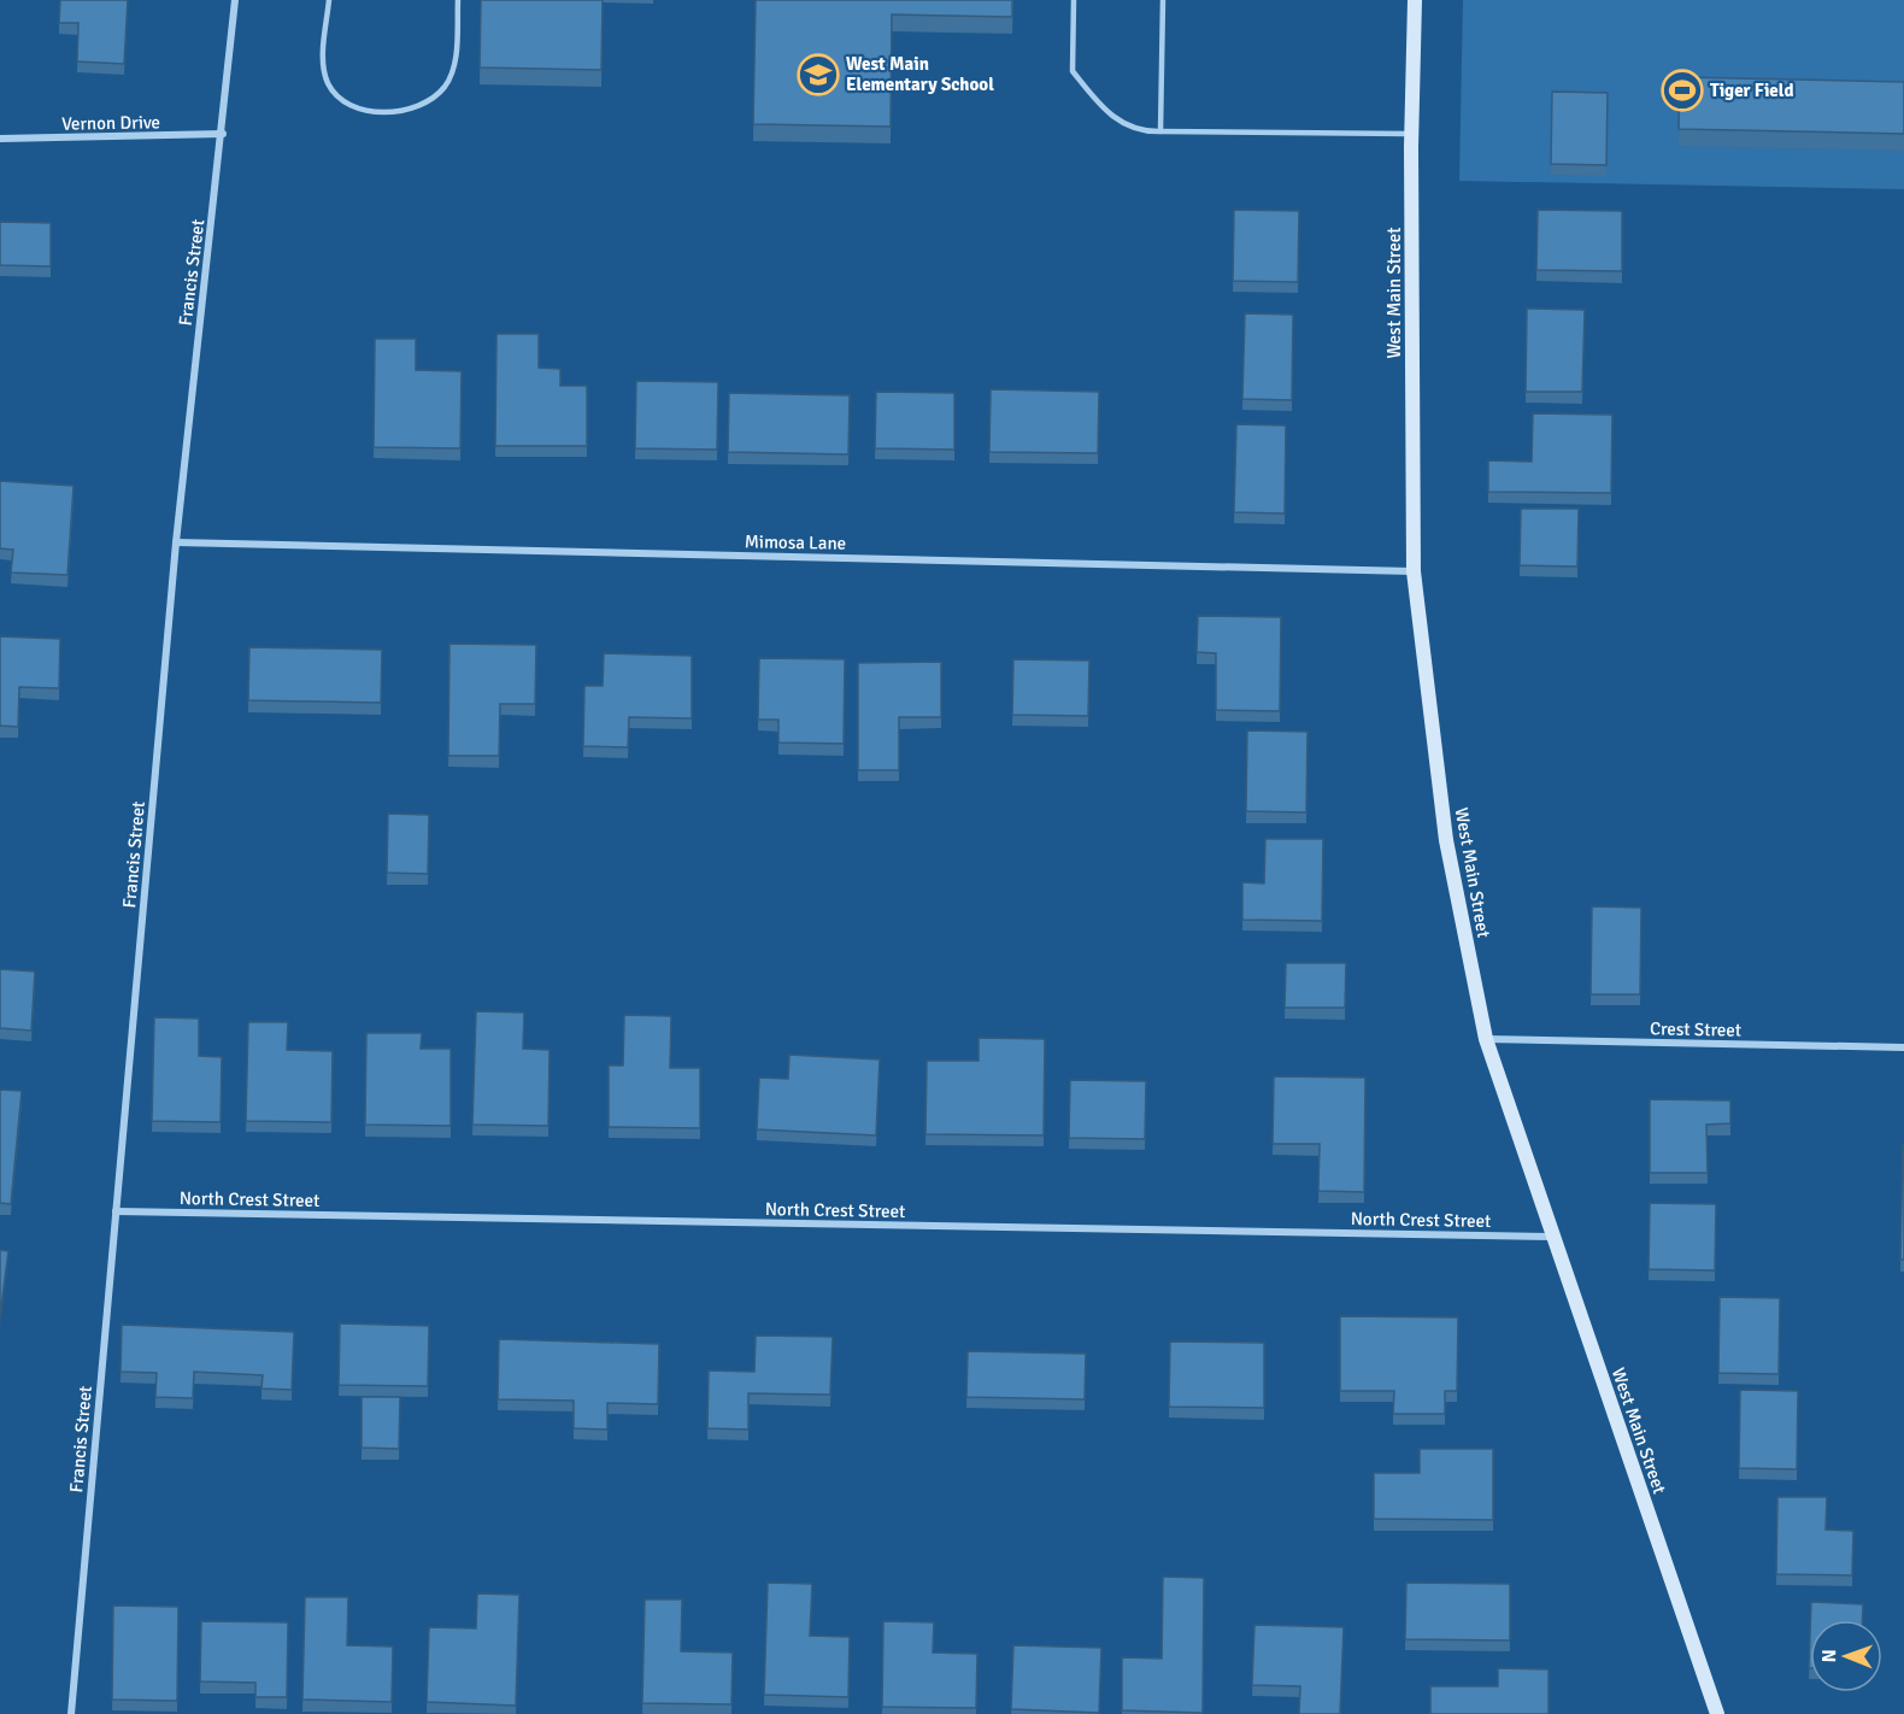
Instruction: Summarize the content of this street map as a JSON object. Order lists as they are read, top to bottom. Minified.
{"streets":{"main road":["West Main Street"],"street":["Vernon Drive","Francis Street","Mimosa Lane","Crest Street","North Crest Street"]},"crossings":[["Vernon Drive","Francis Street"],["Francis Street","Mimosa Lane"],["Francis Street","North Crest Street"],["West Main Street","Mimosa Lane"],["West Main Street","Crest Street"],["West Main Street","North Crest Street"]],"places":{"school or university":["West Main Elementary School"],"sports":["Tiger Field"]},"north":"left"}
